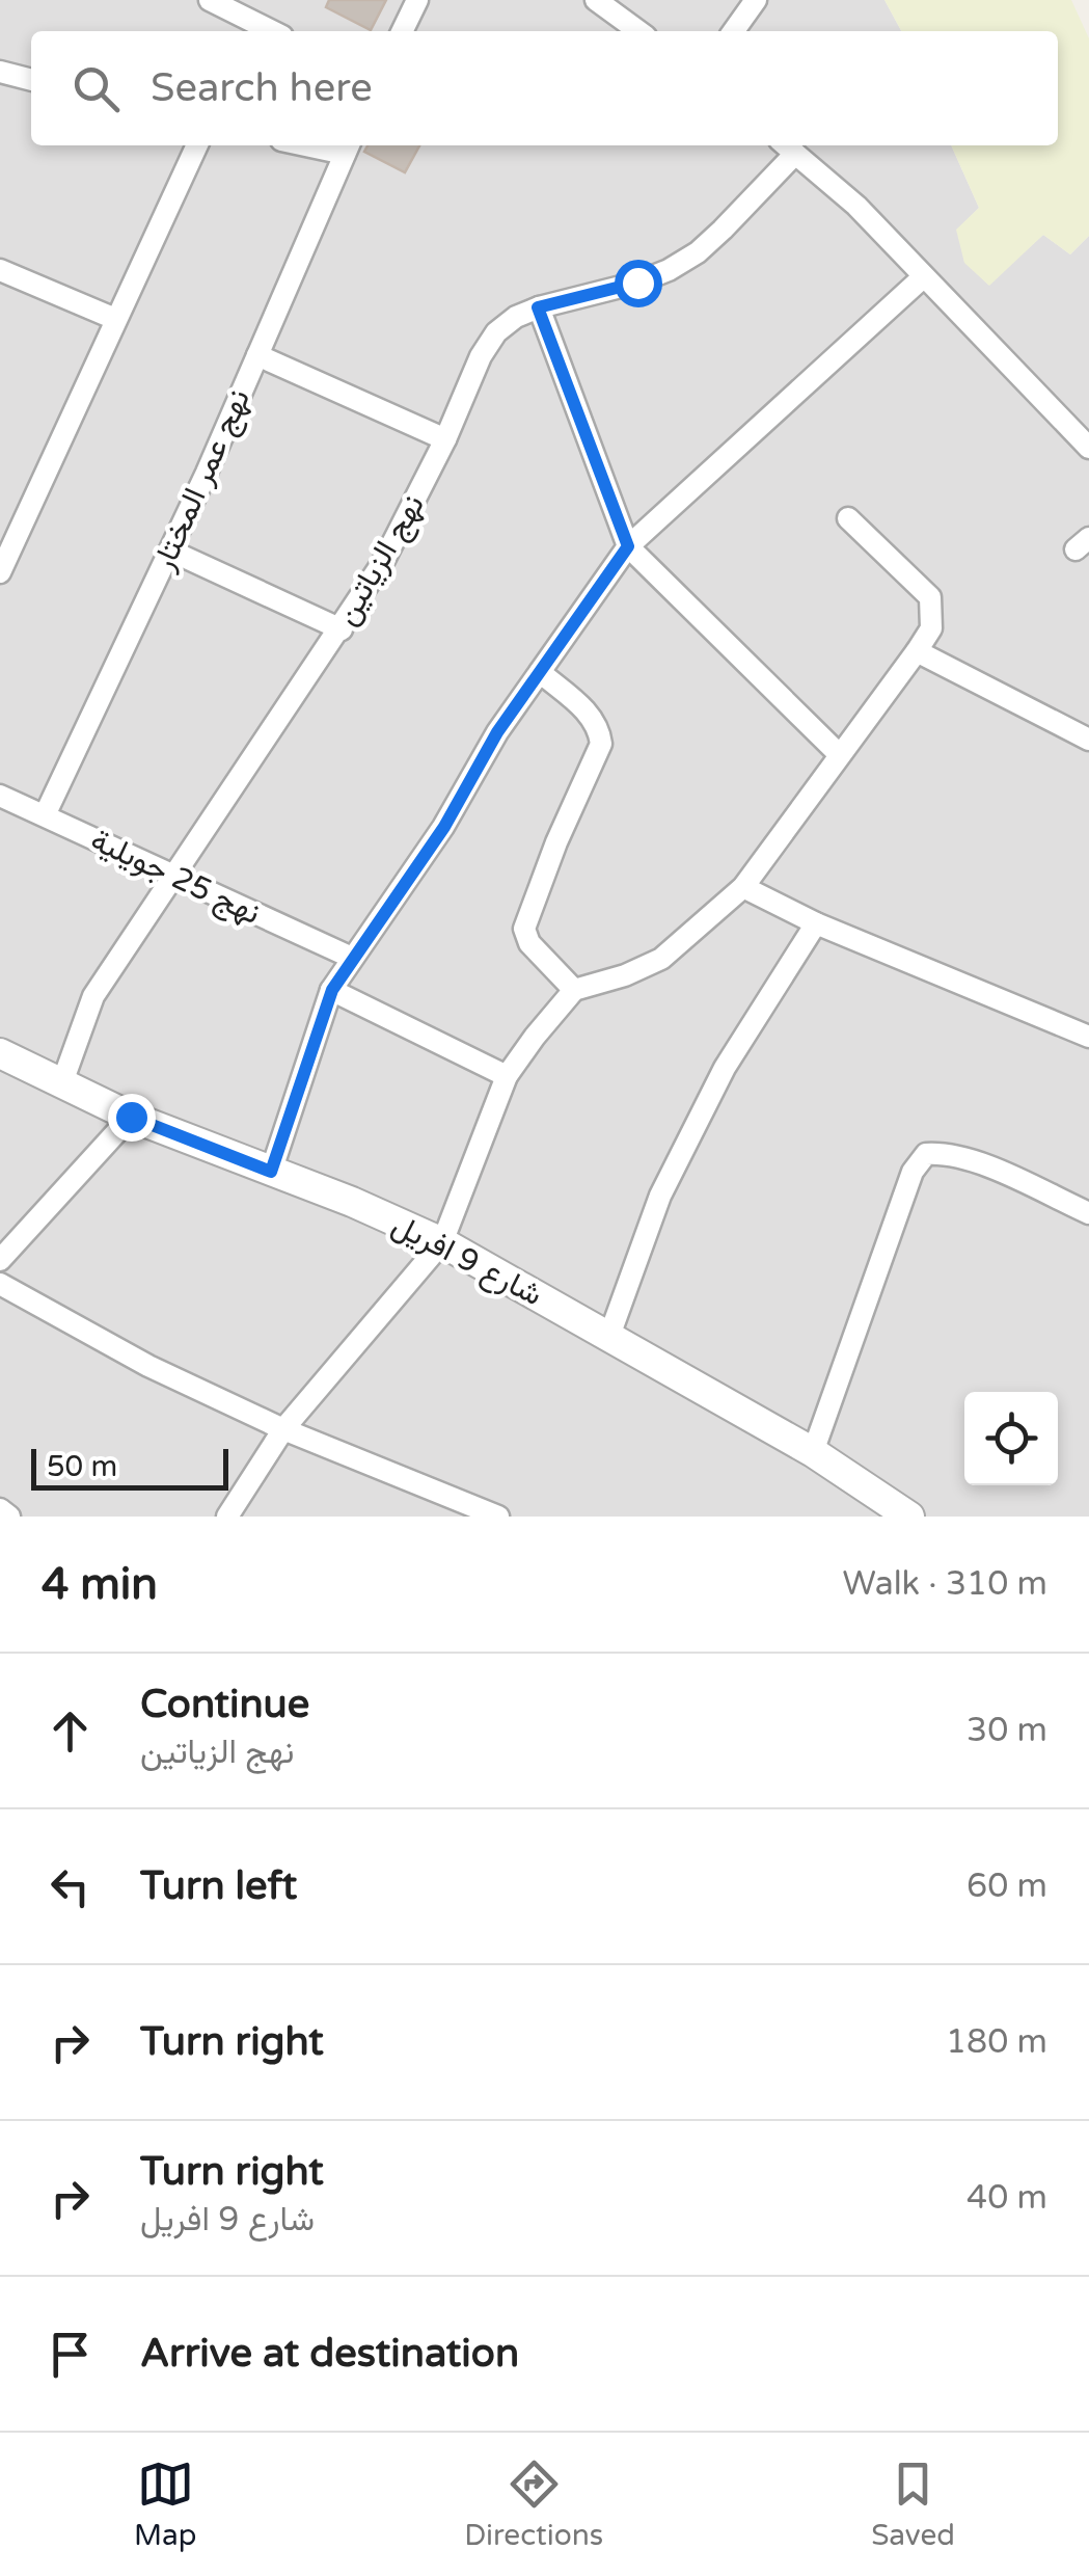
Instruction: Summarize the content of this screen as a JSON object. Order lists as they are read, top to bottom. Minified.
{"streets":{"street":["نهج عمر المختار","نهج الزياتين","نهج 25 جويلية","شارع 9 افريل"]},"crossings":[["نهج عمر المختار","نهج 25 جويلية"],["نهج الزياتين","نهج 25 جويلية"],["نهج الزياتين","شارع 9 افريل"]],"scale_bar":"50 m","page":{"search":"Search here","scale":"50 m","heading":["4 min","Walk · 310 m"],"list":[["Continue","نهج الزياتين","30 m"],["Turn left","60 m"],["Turn right","180 m"],["Turn right","شارع 9 افريل","40 m"],"Arrive at destination"],"nav":["Map","Directions","Saved"]}}
